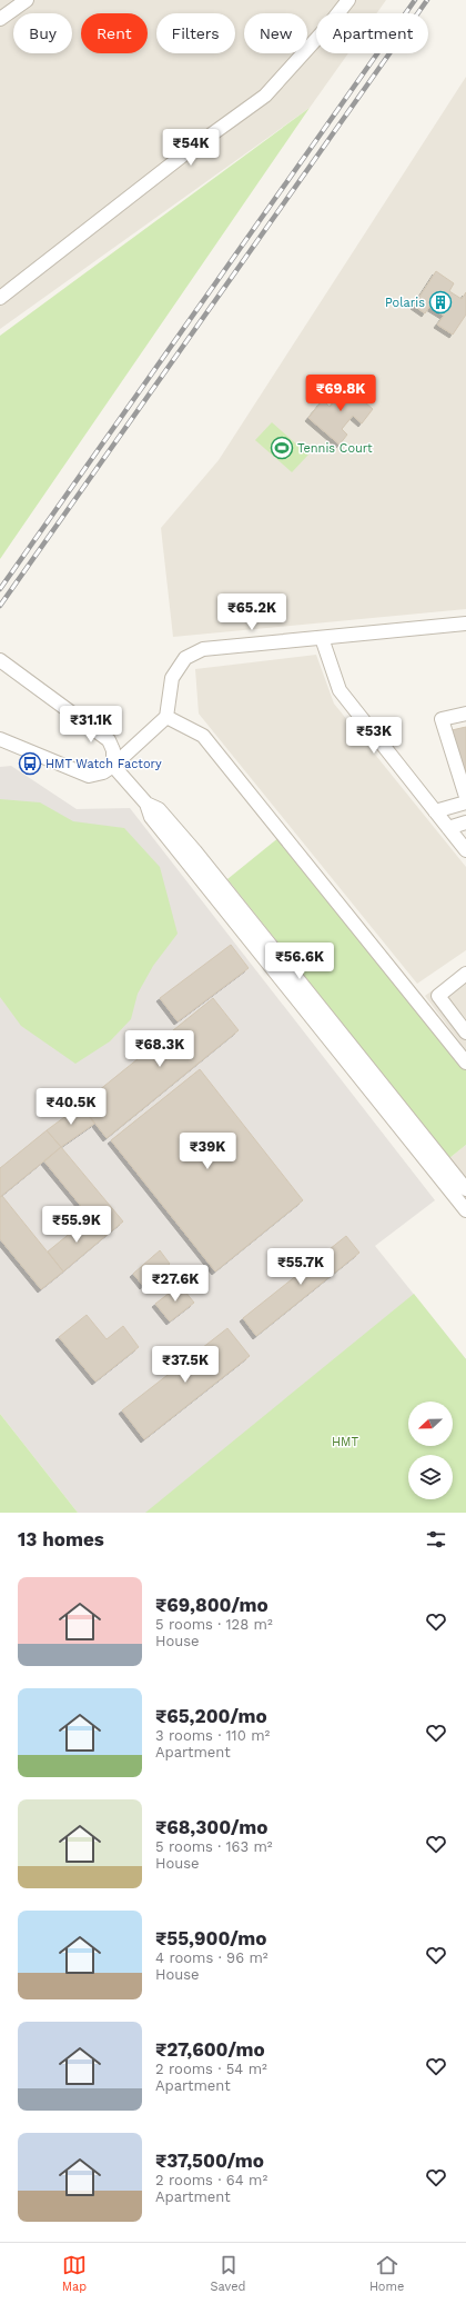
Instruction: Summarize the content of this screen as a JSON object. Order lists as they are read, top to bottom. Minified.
{"parks":["HMT"],"places":{"building":["Polaris"],"sports":["Tennis Court"],"bus stop":["HMT Watch Factory"]},"north":"left","page":{"chip":["Buy","Rent","Filters","New","Apartment"],"price":["₹54K","₹69.8K","₹65.2K","₹31.1K","₹53K","₹56.6K","₹68.3K","₹40.5K","₹39K","₹55.9K","₹55.7K","₹27.6K","₹37.5K"],"heading":"13 homes","list":[{"name":"₹69,800/mo","note":"5 rooms · 128 m² · House"},{"name":"₹65,200/mo","note":"3 rooms · 110 m² · Apartment"},{"name":"₹68,300/mo","note":"5 rooms · 163 m² · House"},{"name":"₹55,900/mo","note":"4 rooms · 96 m² · House"},{"name":"₹27,600/mo","note":"2 rooms · 54 m² · Apartment"},{"name":"₹37,500/mo","note":"2 rooms · 64 m² · Apartment"}],"tabs":["Map","Saved","Home"]}}
